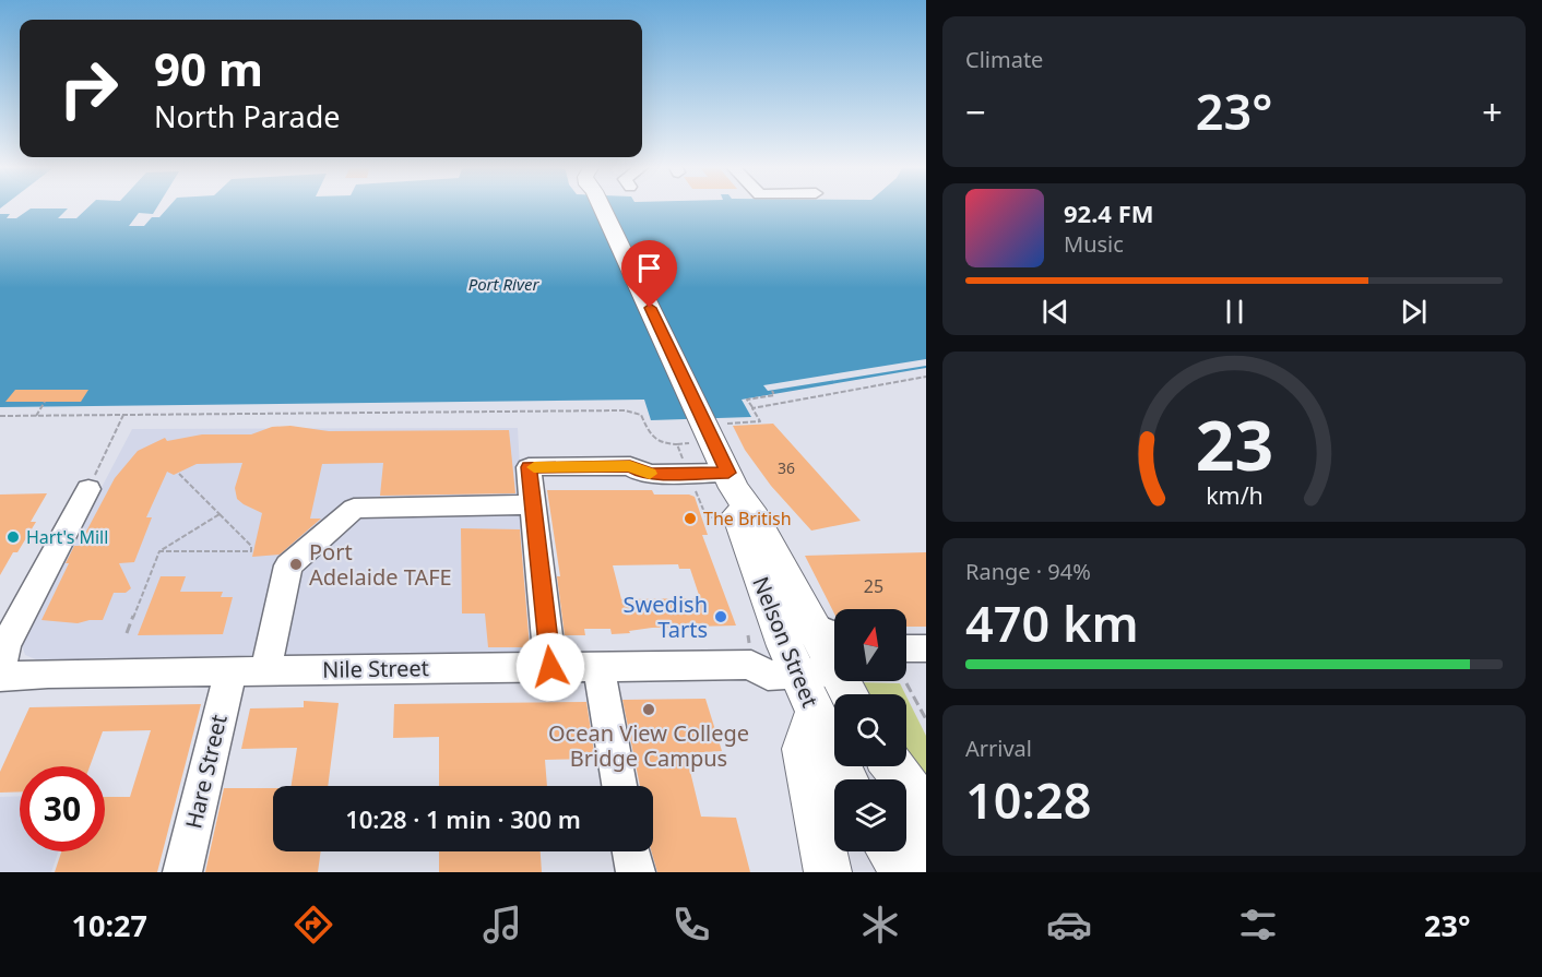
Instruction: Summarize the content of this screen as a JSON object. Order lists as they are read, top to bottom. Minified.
{"streets":{"main road":["Nelson Street"],"street":["Nile Street","Hare Street"]},"crossings":[["Nelson Street","Nile Street"],["Nile Street","Hare Street"]],"water":["Port River"],"places":["The British","Hart's Mill","Port Adelaide TAFE","Swedish Tarts","Ocean View College Bridge Campus"],"house_numbers":["36","25"],"north":"top","page":{"tile":["Climate",["Range · 94%","470 km"],["Arrival","10:28"]],"turn":["90 m","North Parade"],"heat":["−","23°","+"],"song":["92.4 FM","Music"],"limit":"30","trip":"10:28 · 1 min · 300 m","tabs":["10:27","23°"],"gauge":["23","km/h"]}}
